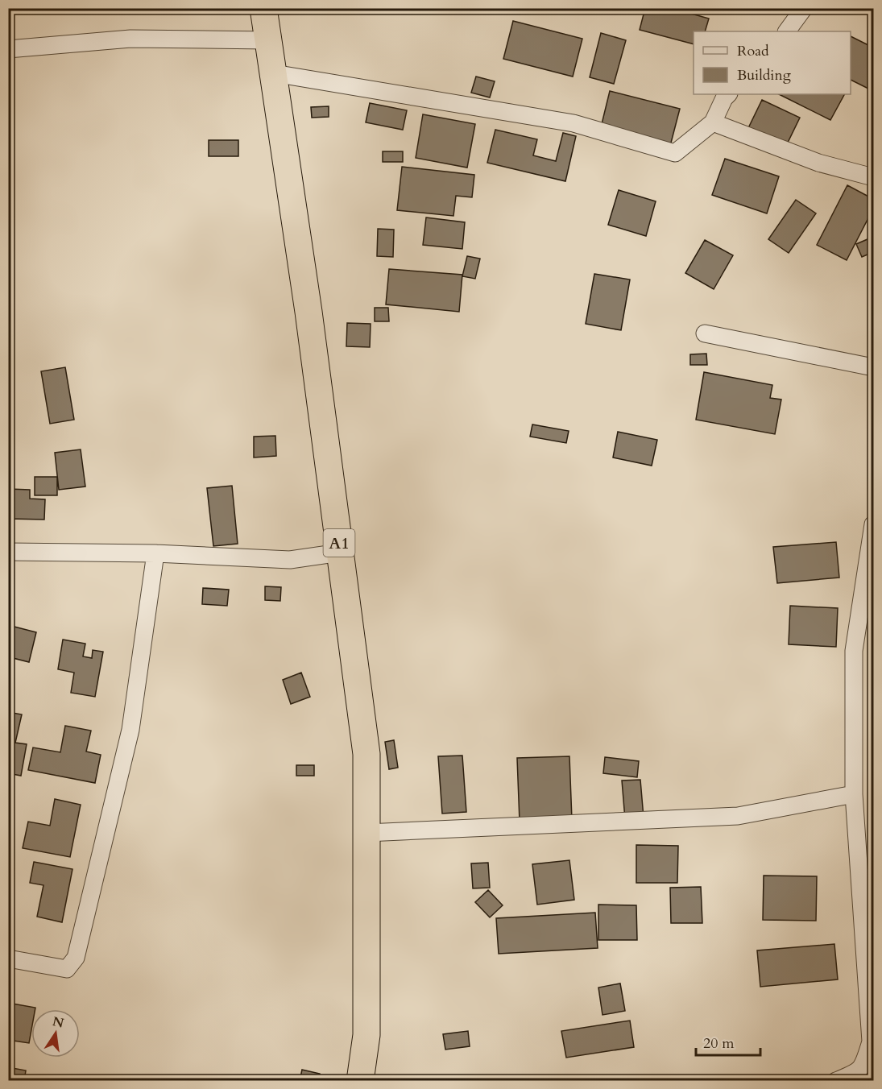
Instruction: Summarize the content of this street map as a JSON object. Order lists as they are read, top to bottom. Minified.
{"streets":{"highway":["A1"]},"legend":["Road","Building"],"scale_bar":"20 m","north":"top"}
